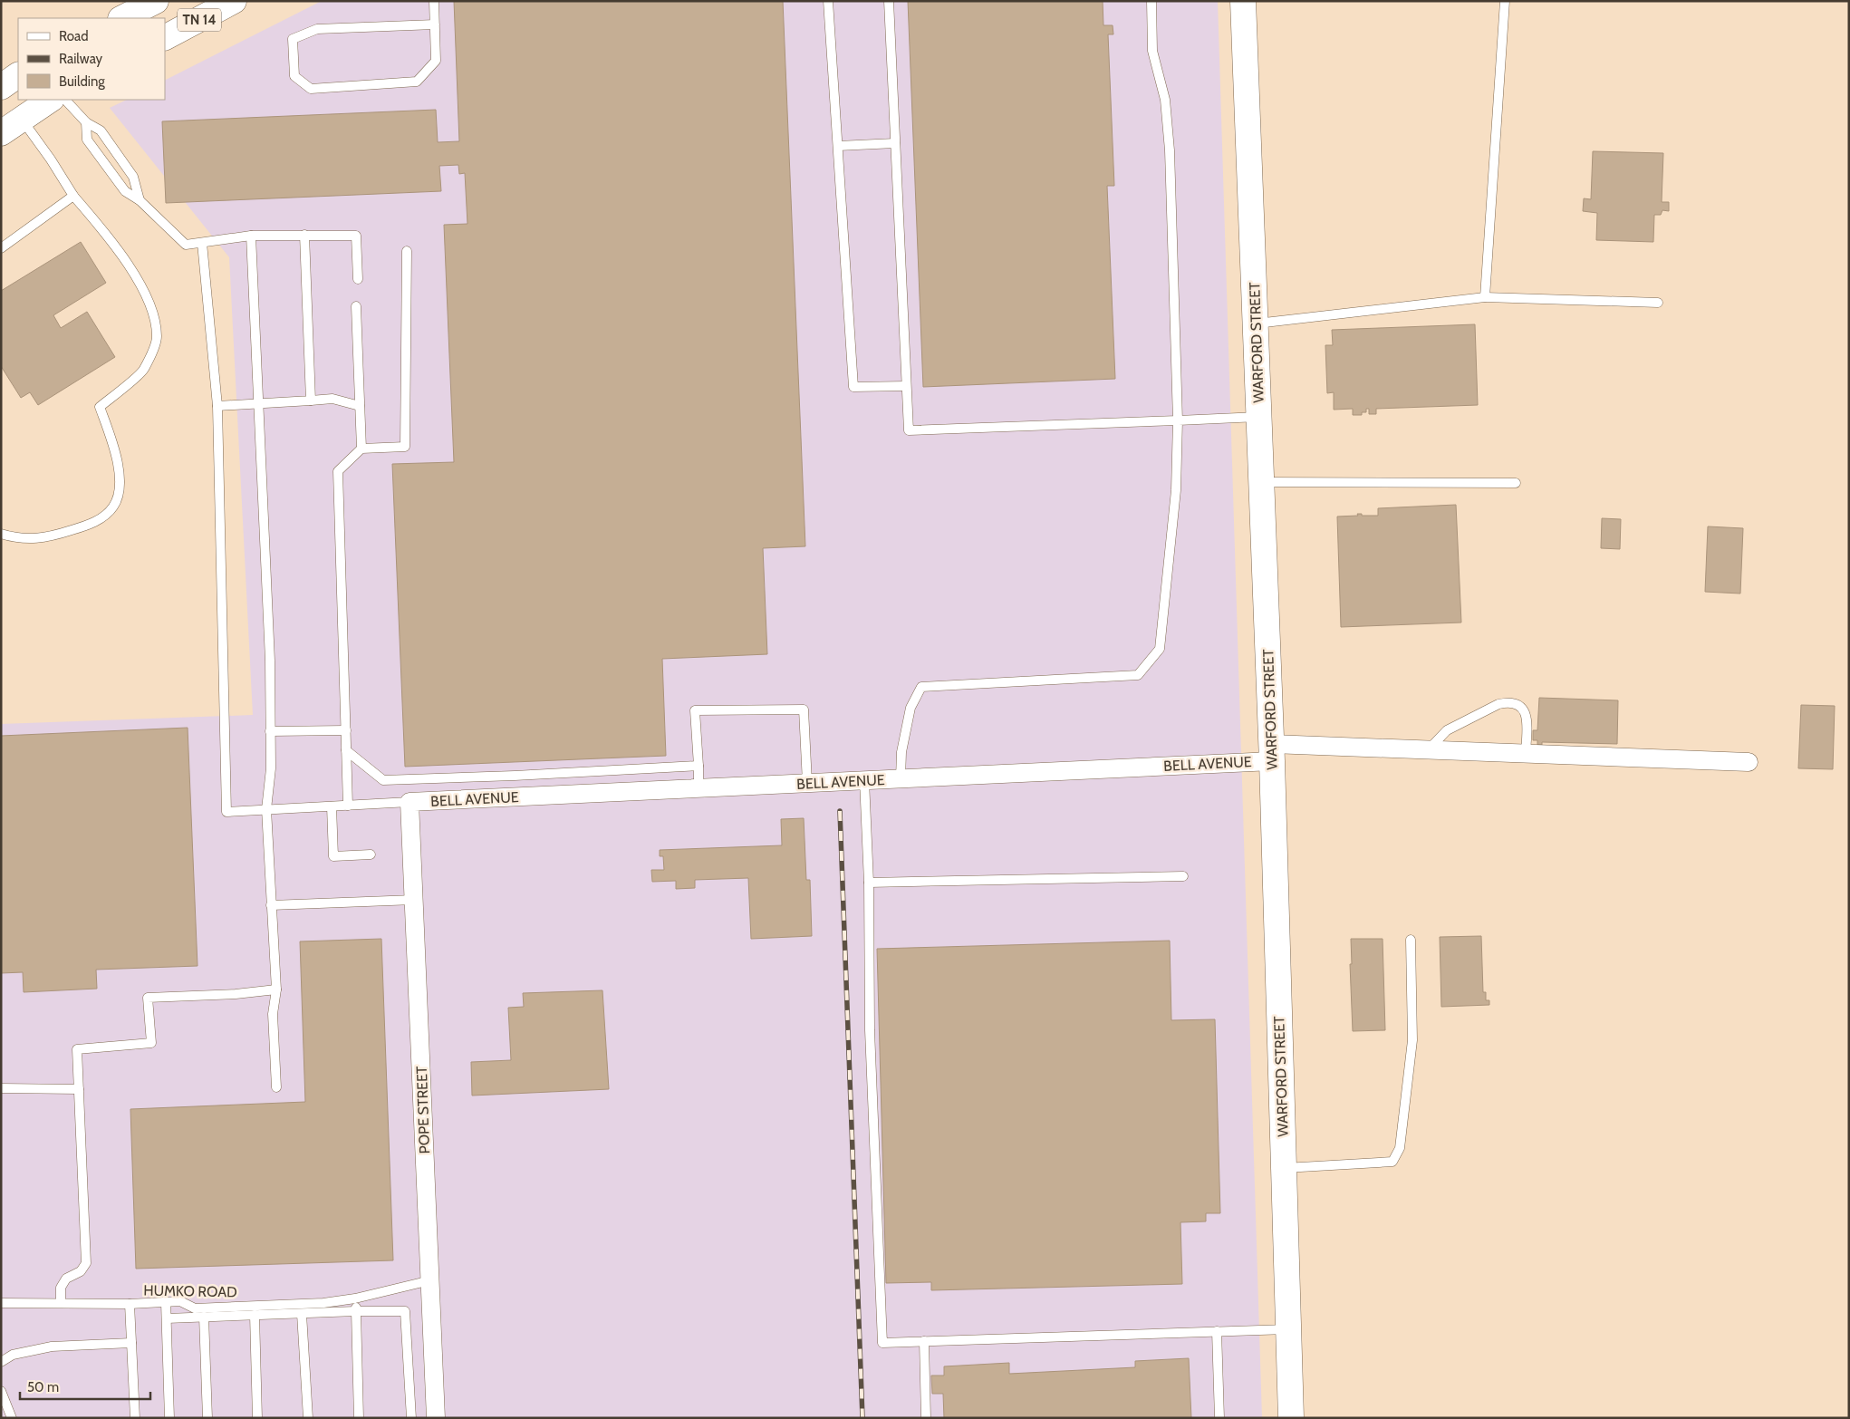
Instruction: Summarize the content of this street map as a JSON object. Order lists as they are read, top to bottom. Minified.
{"streets":{"main road":["TN 14","WARFORD STREET"],"street":["BELL AVENUE","POPE STREET"],"lane":["HUMKO ROAD"]},"crossings":[["WARFORD STREET","BELL AVENUE"],["BELL AVENUE","POPE STREET"],["POPE STREET","HUMKO ROAD"]],"legend":["Road","Railway","Building"],"scale_bar":"50 m"}
